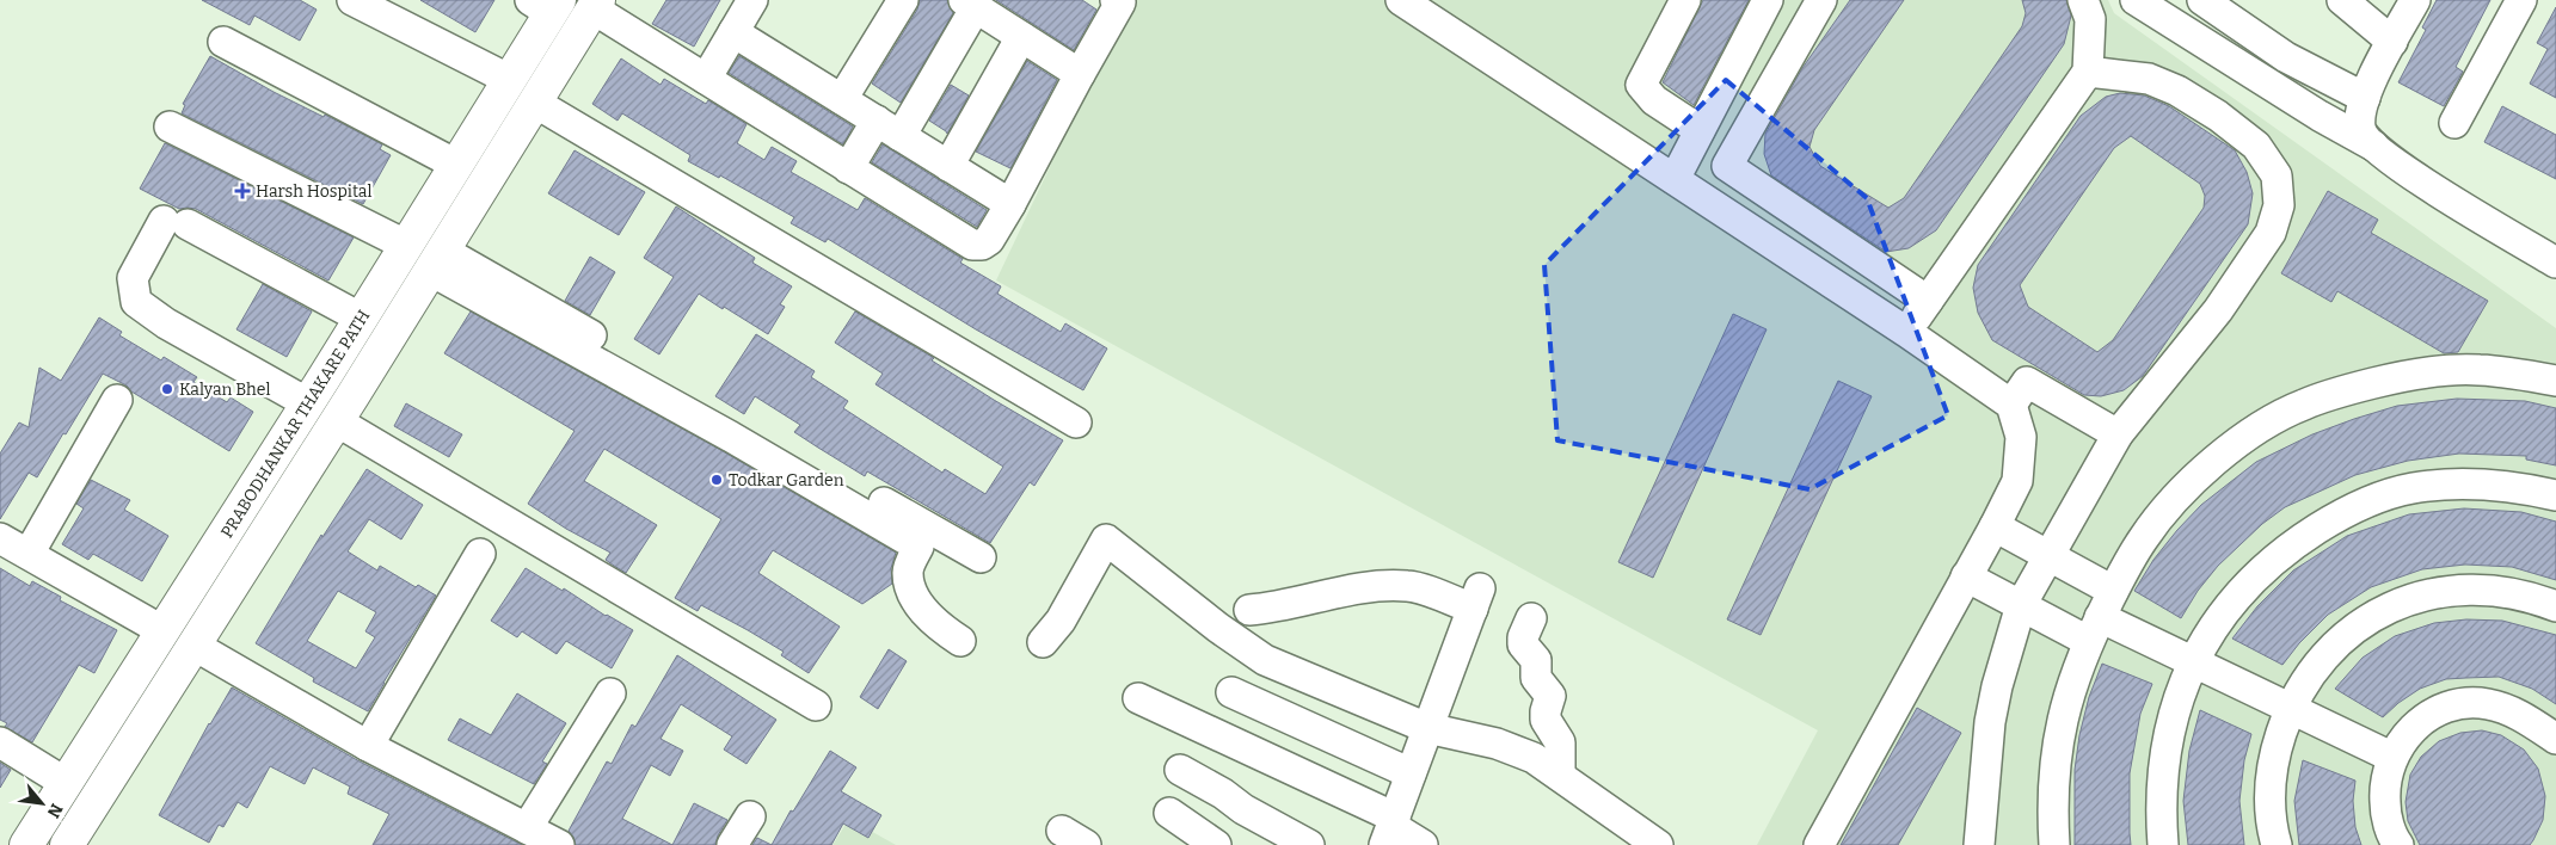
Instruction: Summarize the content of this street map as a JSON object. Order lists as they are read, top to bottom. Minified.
{"streets":{"main road":["PRABODHANKAR THAKARE PATH"]},"places":{"health":["Harsh Hospital"],"other":["Kalyan Bhel","Todkar Garden"]},"north":"bottom right"}
